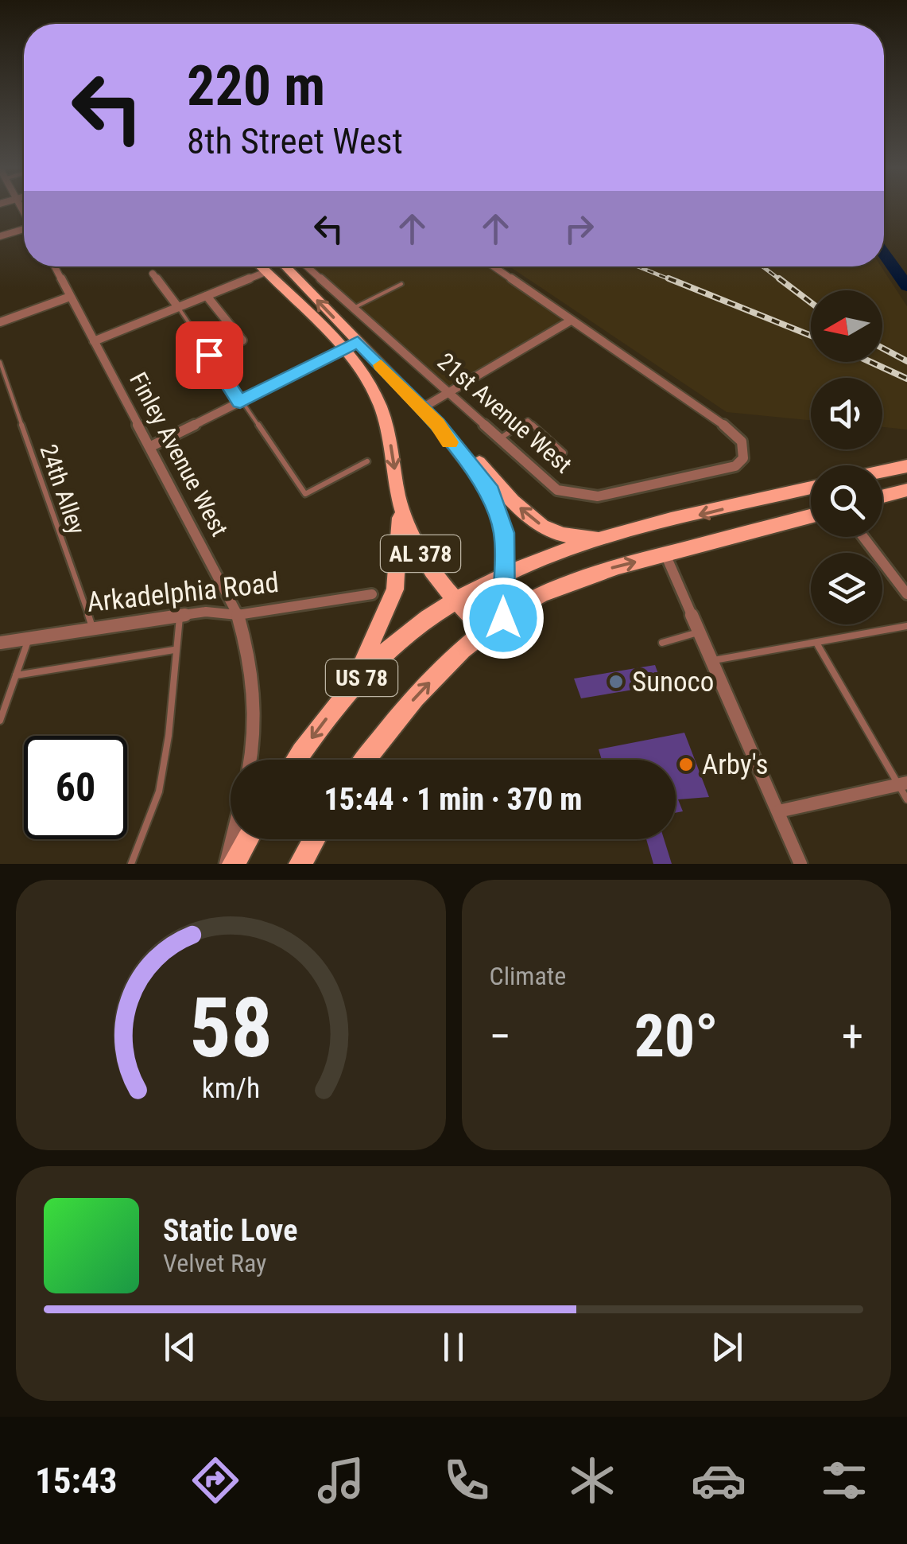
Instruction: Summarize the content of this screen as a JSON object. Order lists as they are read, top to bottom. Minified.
{"streets":{"main road":["AL 378","US 78"],"street":["21st Avenue West","Finley Avenue West","Arkadelphia Road"],"lane":["24th Alley"]},"crossings":[["Finley Avenue West","Arkadelphia Road"],["24th Alley","Arkadelphia Road"],["AL 378","US 78"]],"places":["Sunoco","Arby's"],"north":"left","page":{"turn":["220 m","8th Street West"],"limit":"60","trip":"15:44 · 1 min · 370 m","tile":"Climate","heat":["−","20°","+"],"song":["Static Love","Velvet Ray"],"tabs":"15:43","gauge":["58","km/h"]}}
